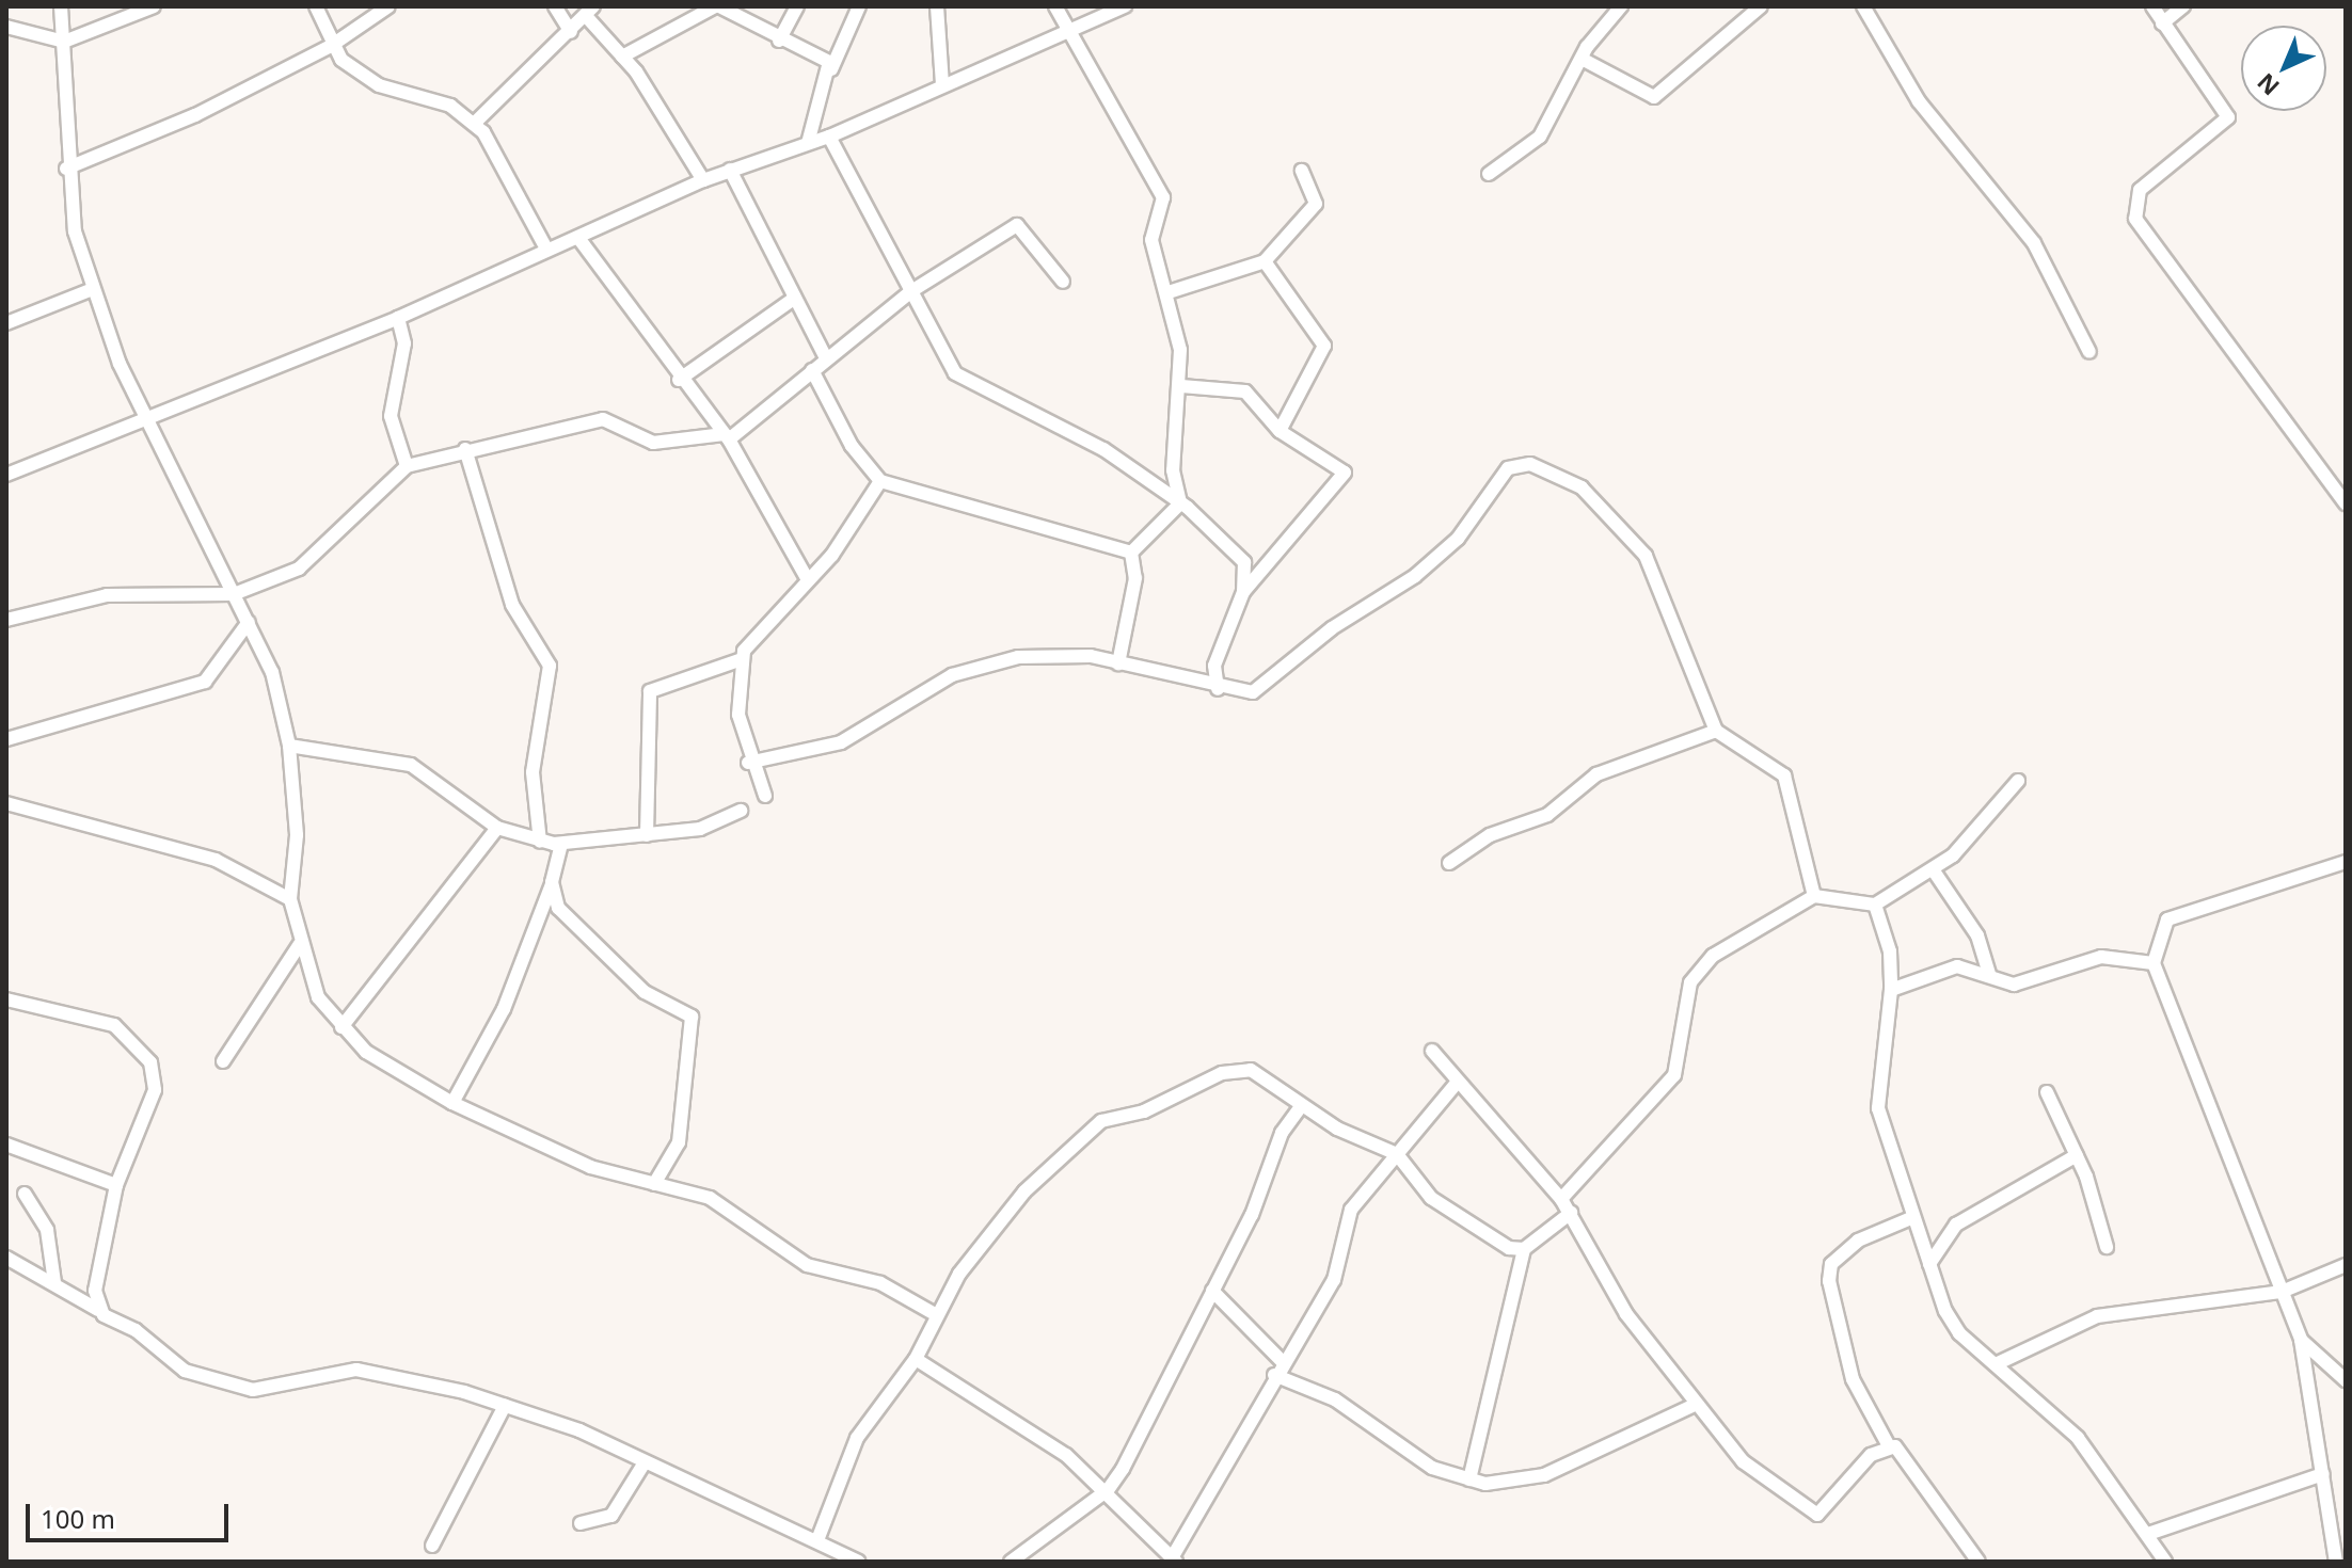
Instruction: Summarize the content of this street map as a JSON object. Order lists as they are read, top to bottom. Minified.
{"scale_bar":"100 m","north":"bottom left"}
